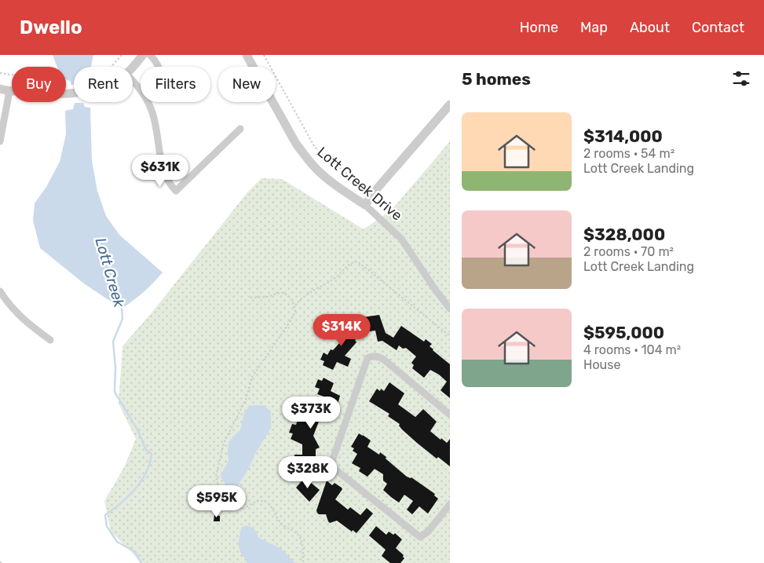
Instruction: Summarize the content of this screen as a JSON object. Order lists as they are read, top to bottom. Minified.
{"streets":{"street":["Lott Creek Drive"]},"water":["Lott Creek"],"page":{"header":"Dwello","nav":["Home","Map","About","Contact"],"heading":"5 homes","chip":["Buy","Rent","Filters","New"],"list":[{"name":"$314,000","note":"2 rooms · 54 m² · Lott Creek Landing"},{"name":"$328,000","note":"2 rooms · 70 m² · Lott Creek Landing"},{"name":"$595,000","note":"4 rooms · 104 m² · House"}],"price":["$631K","$314K","$373K","$328K","$595K"]}}
